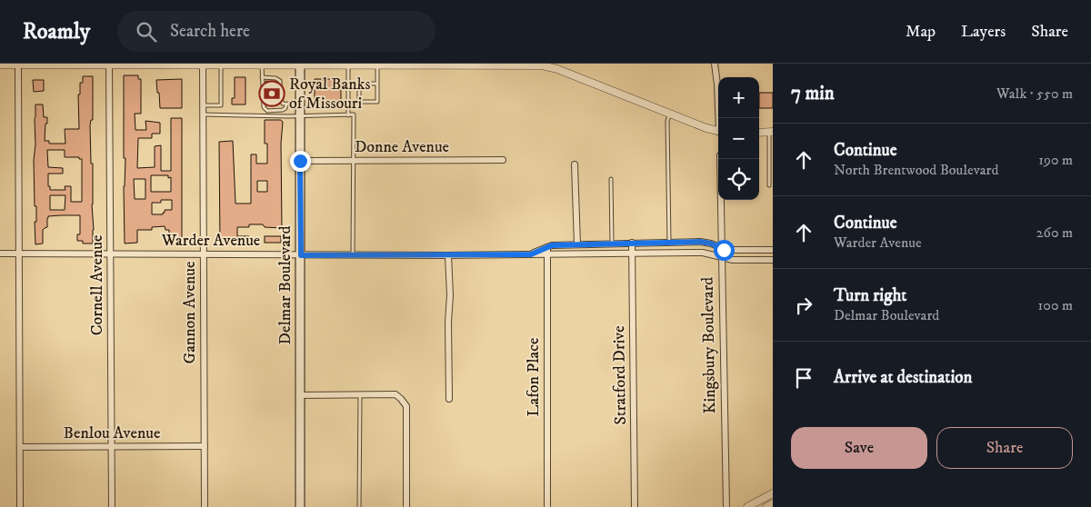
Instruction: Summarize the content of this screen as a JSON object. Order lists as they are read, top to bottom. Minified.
{"streets":{"main road":["Delmar Boulevard"],"street":["Donne Avenue","Warder Avenue","Cornell Avenue","Gannon Avenue","Kingsbury Boulevard","Stratford Drive","Lafon Place","Benlou Avenue"]},"crossings":[["Donne Avenue","Delmar Boulevard"],["Warder Avenue","Cornell Avenue"],["Warder Avenue","Delmar Boulevard"],["Warder Avenue","Gannon Avenue"],["Warder Avenue","Kingsbury Boulevard"],["Warder Avenue","Stratford Drive"],["Warder Avenue","Lafon Place"],["Cornell Avenue","Benlou Avenue"],["Gannon Avenue","Benlou Avenue"]],"places":{"bank":["Royal Banks of Missouri"]},"page":{"header":"Roamly","search":"Search here","nav":["Map","Layers","Share"],"heading":["7 min","Walk · 550 m"],"map_buttons":["+","−"],"list":[["Continue","North Brentwood Boulevard","190 m"],["Continue","Warder Avenue","260 m"],["Turn right","Delmar Boulevard","100 m"],"Arrive at destination"],"buttons":["Save","Share"]}}
